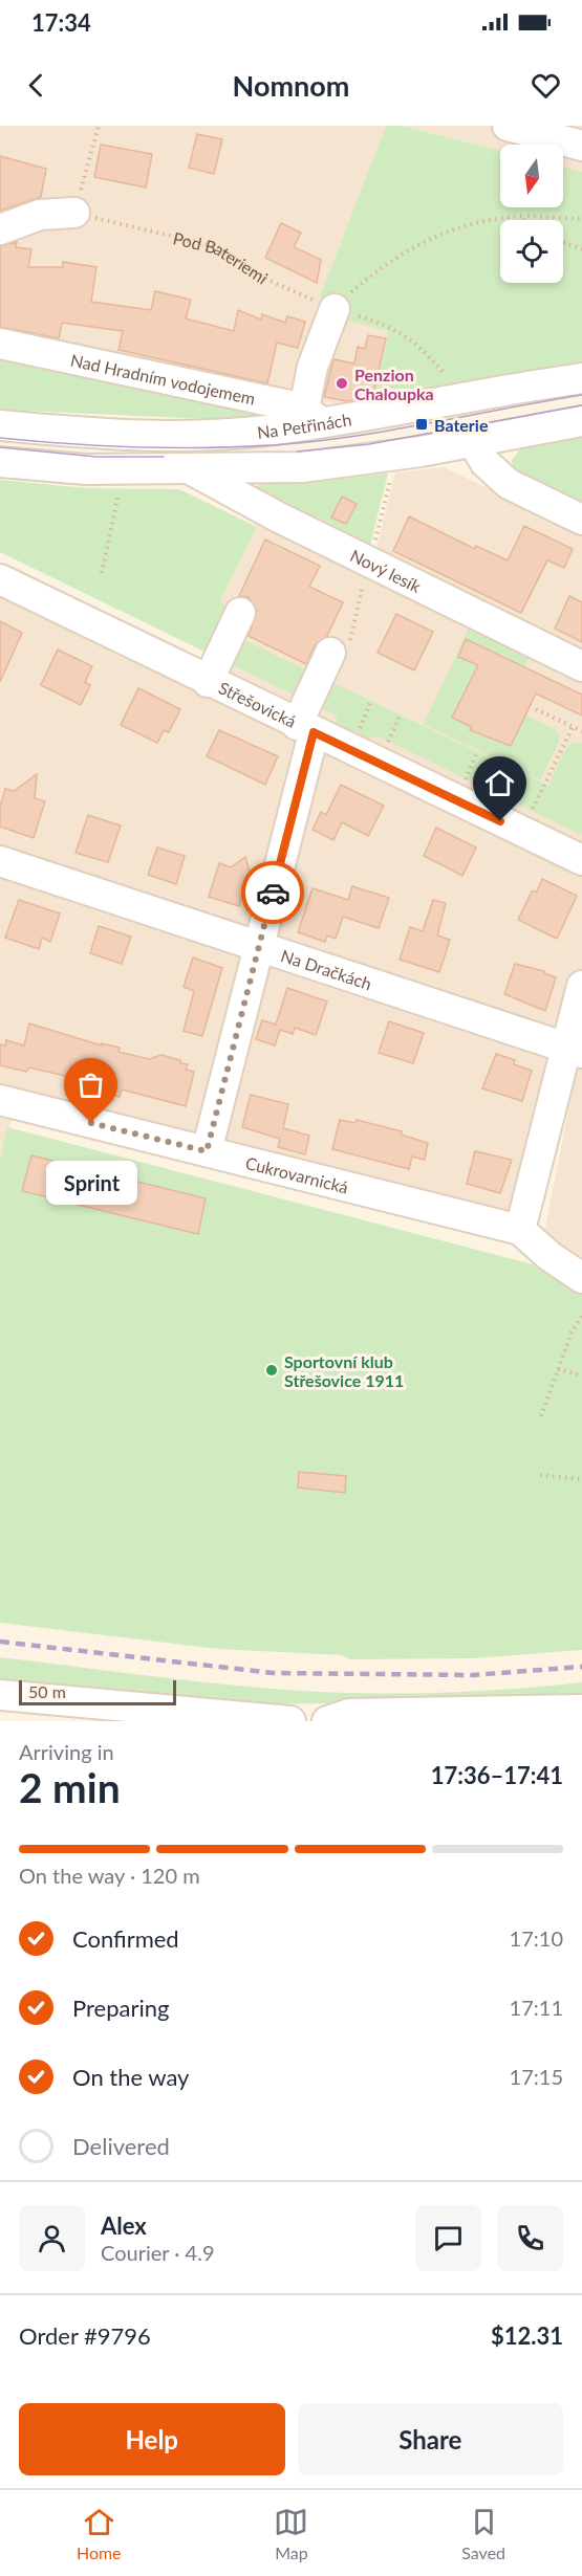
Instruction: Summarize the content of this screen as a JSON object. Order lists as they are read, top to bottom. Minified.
{"streets":{"street":["Nad Hradním vodojemem","Na Petřinách","Nový lesík","Střešovická","Na Dračkách","Cukrovarnická"],"path":["Pod Bateriemi"]},"crossings":[["Nad Hradním vodojemem","Na Petřinách"]],"places":{"other":["Penzion Chaloupka","Sprint","Sportovní klub Střešovice 1911"],"transit":["Baterie"]},"scale_bar":"50 m","north":"bottom","page":{"status":"17:34","header":"Nomnom","bubble":"Sprint","scale":"50 m","heading":["2 min","Arriving in","17:36–17:41"],"panel":["Alex","Courier · 4.9","Order #9796","$12.31"],"bar":"On the way · 120 m","list":[["Confirmed","17:10"],["Preparing","17:11"],["On the way","17:15"],"Delivered"],"buttons":["Help","Share"],"tabs":["Home","Map","Saved"]}}
